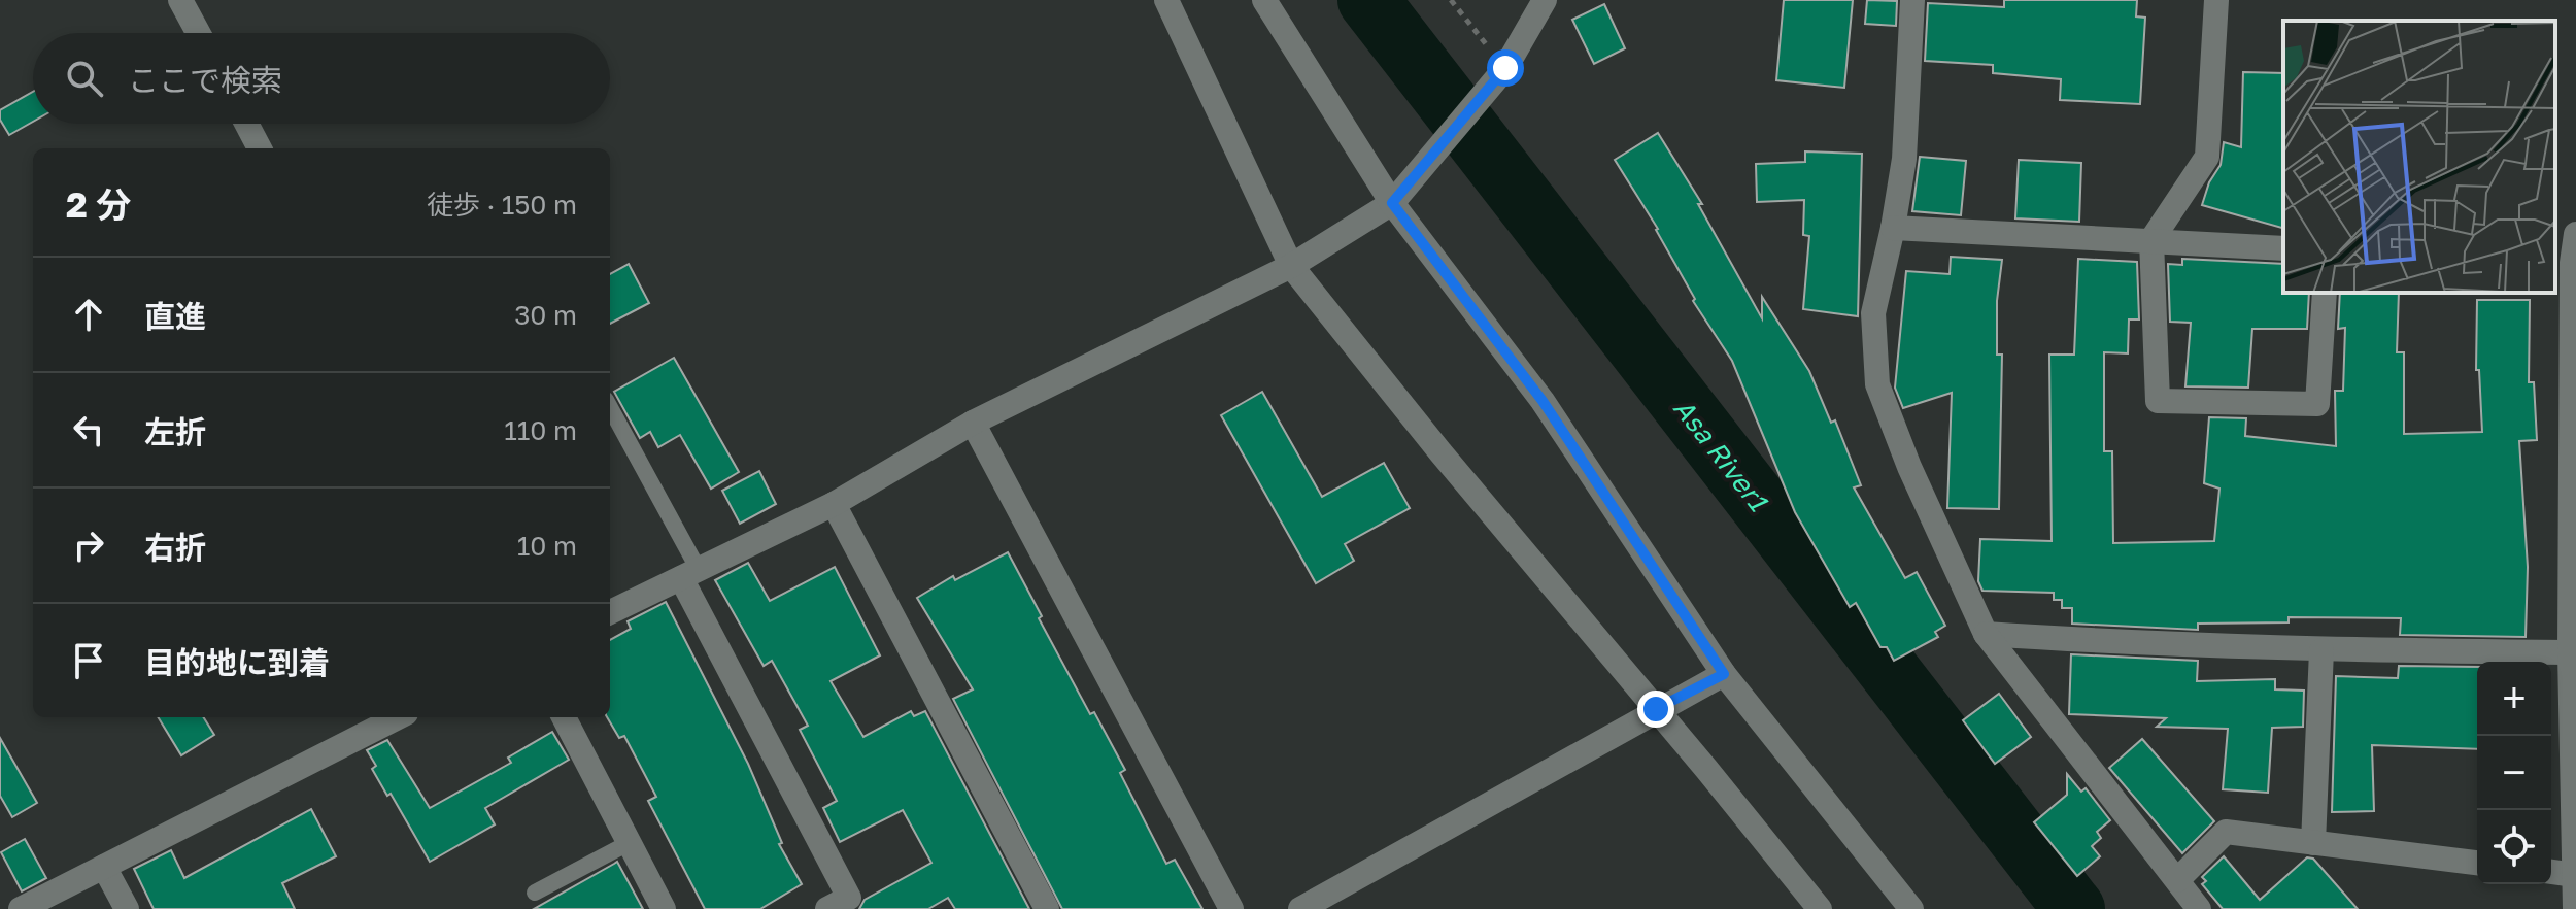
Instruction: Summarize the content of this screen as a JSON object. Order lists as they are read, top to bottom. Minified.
{"water":["Asa River1"],"page":{"search":"ここで検索","heading":["2 分","徒歩 · 150 m"],"list":[["直進","30 m"],["左折","110 m"],["右折","10 m"],"目的地に到着"],"map_buttons":["+","−"]}}
